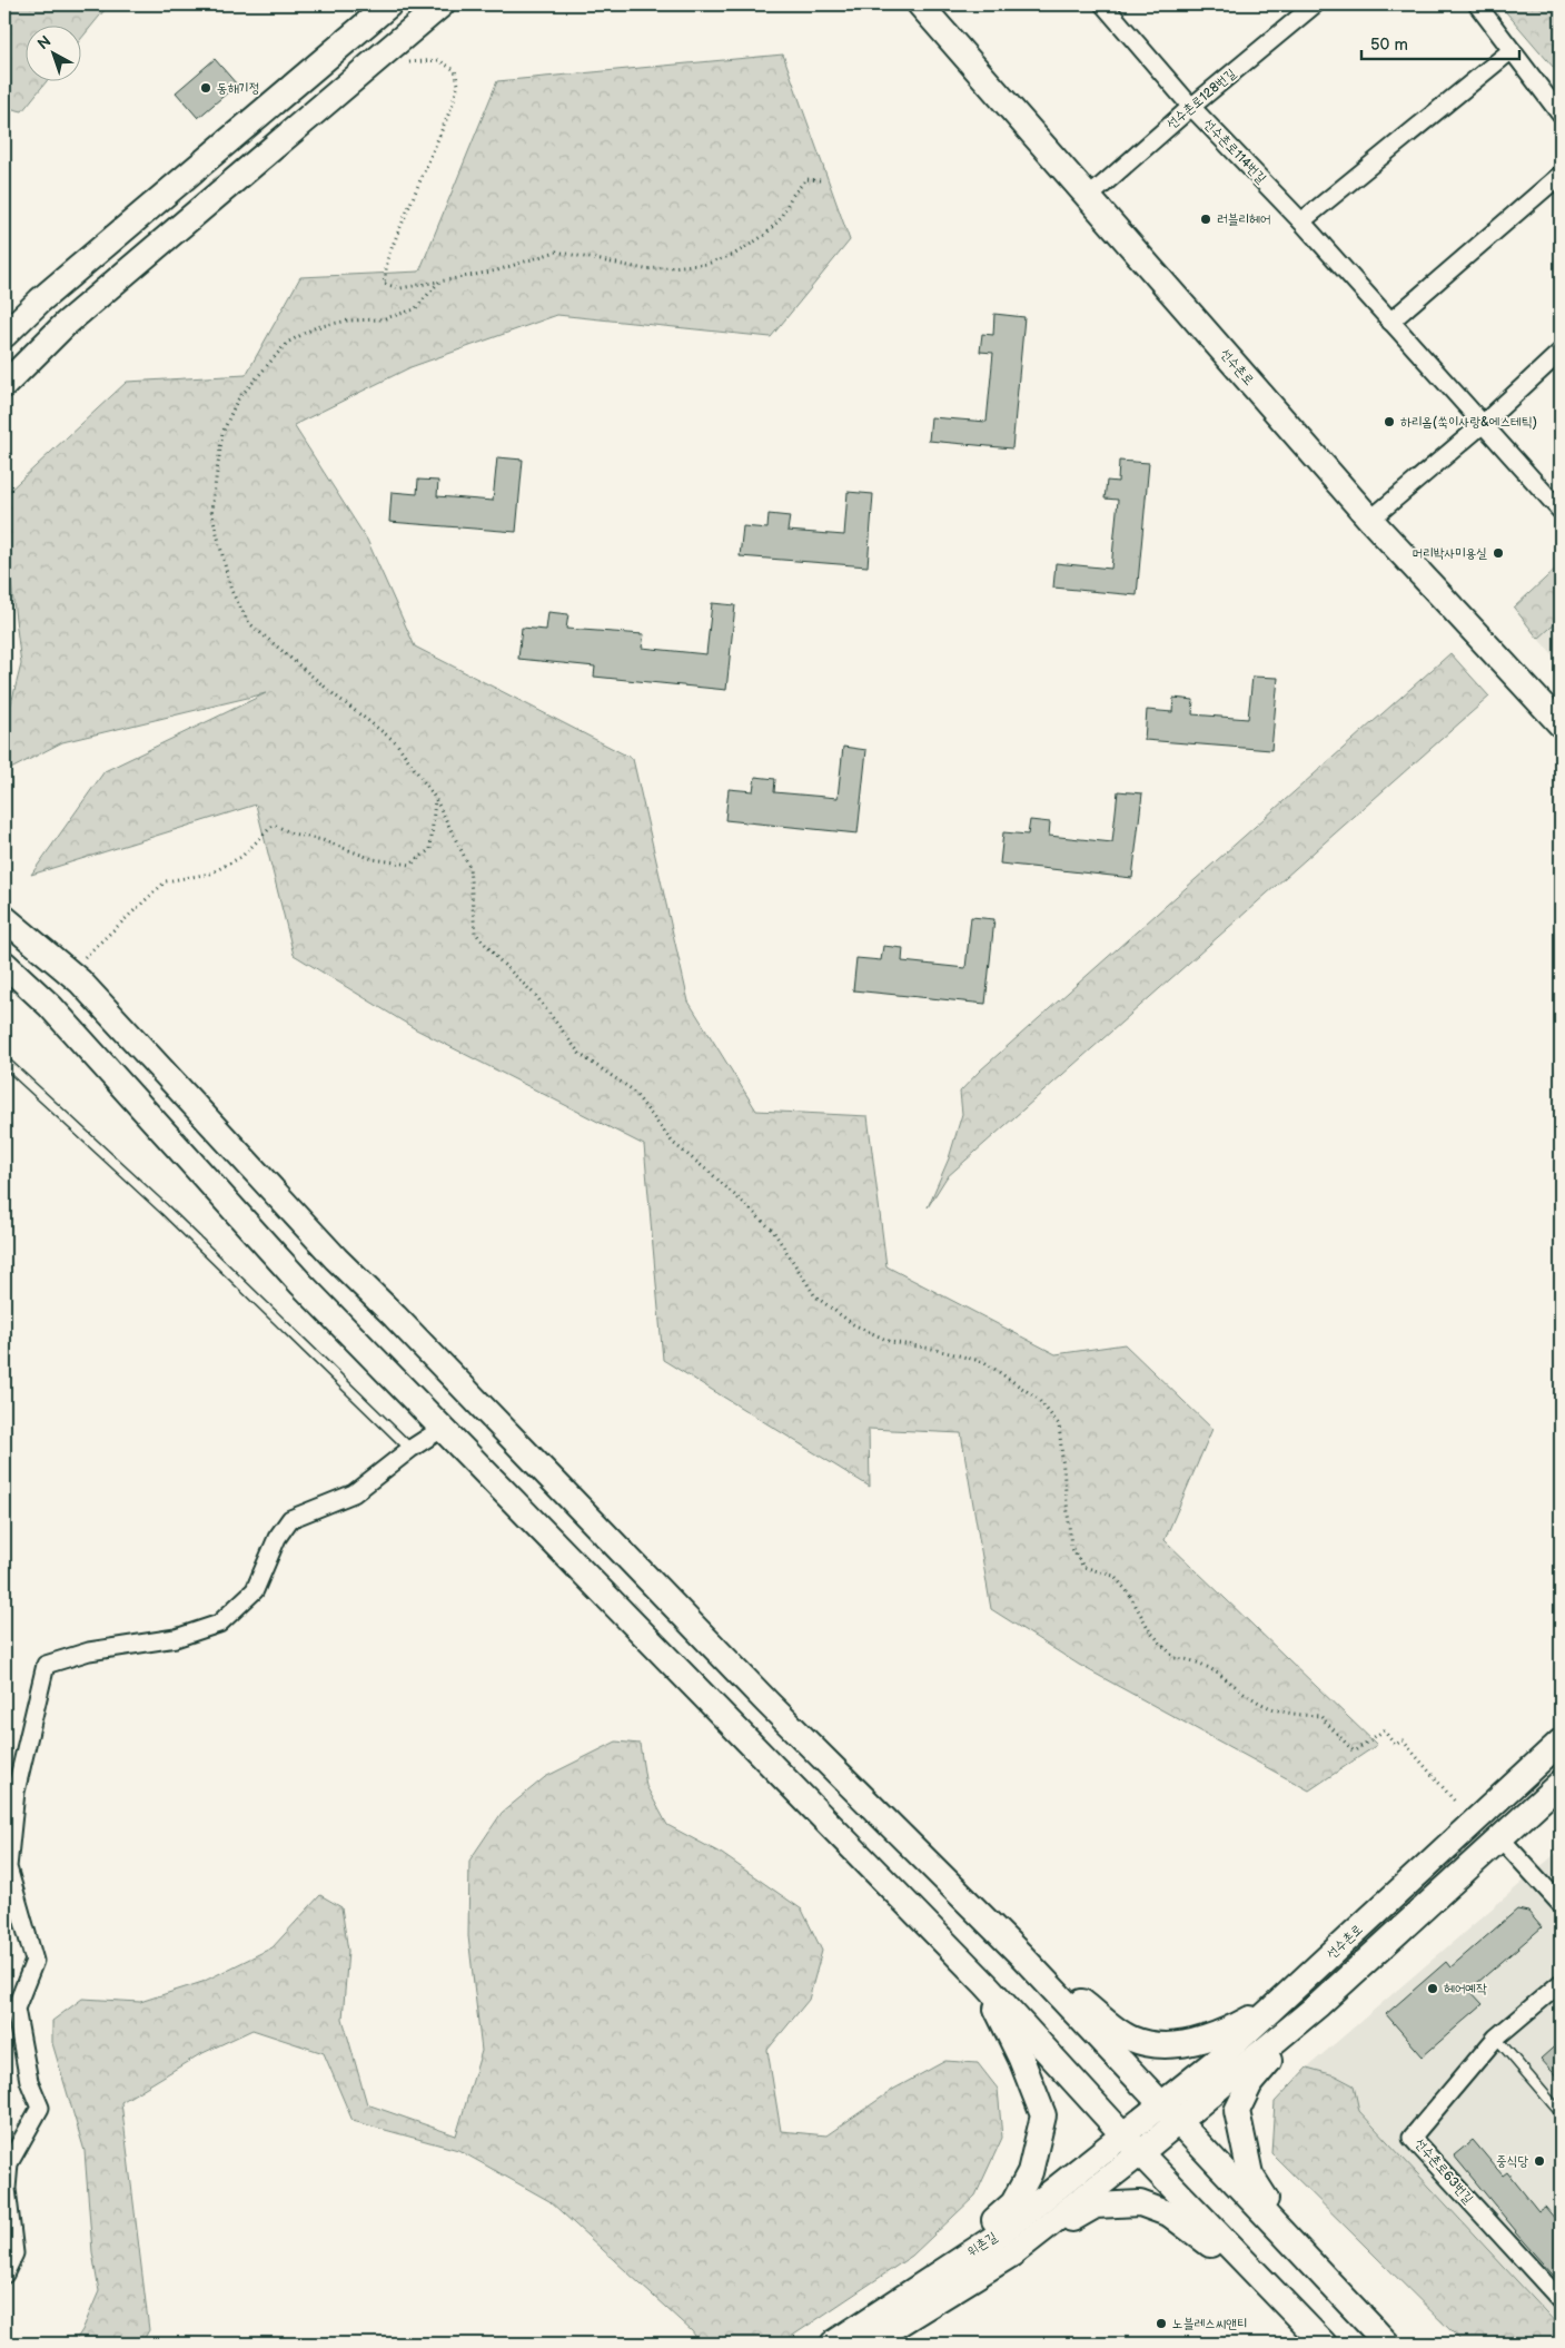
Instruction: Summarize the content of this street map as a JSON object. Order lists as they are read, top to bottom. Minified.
{"streets":{"street":["선수촌로128번길","선수촌로114번길","선수촌로","선수촌로63번길","위촌길"]},"crossings":[["선수촌로128번길","선수촌로114번길"],["선수촌로128번길","선수촌로"],["선수촌로","위촌길"]],"places":["동해기정","러블리헤어","하리옴(쑥이사랑&에스테틱)","머리박사미용실","헤어예작","중식당","노블레스씨앤티"],"scale_bar":"50 m","north":"top left"}
